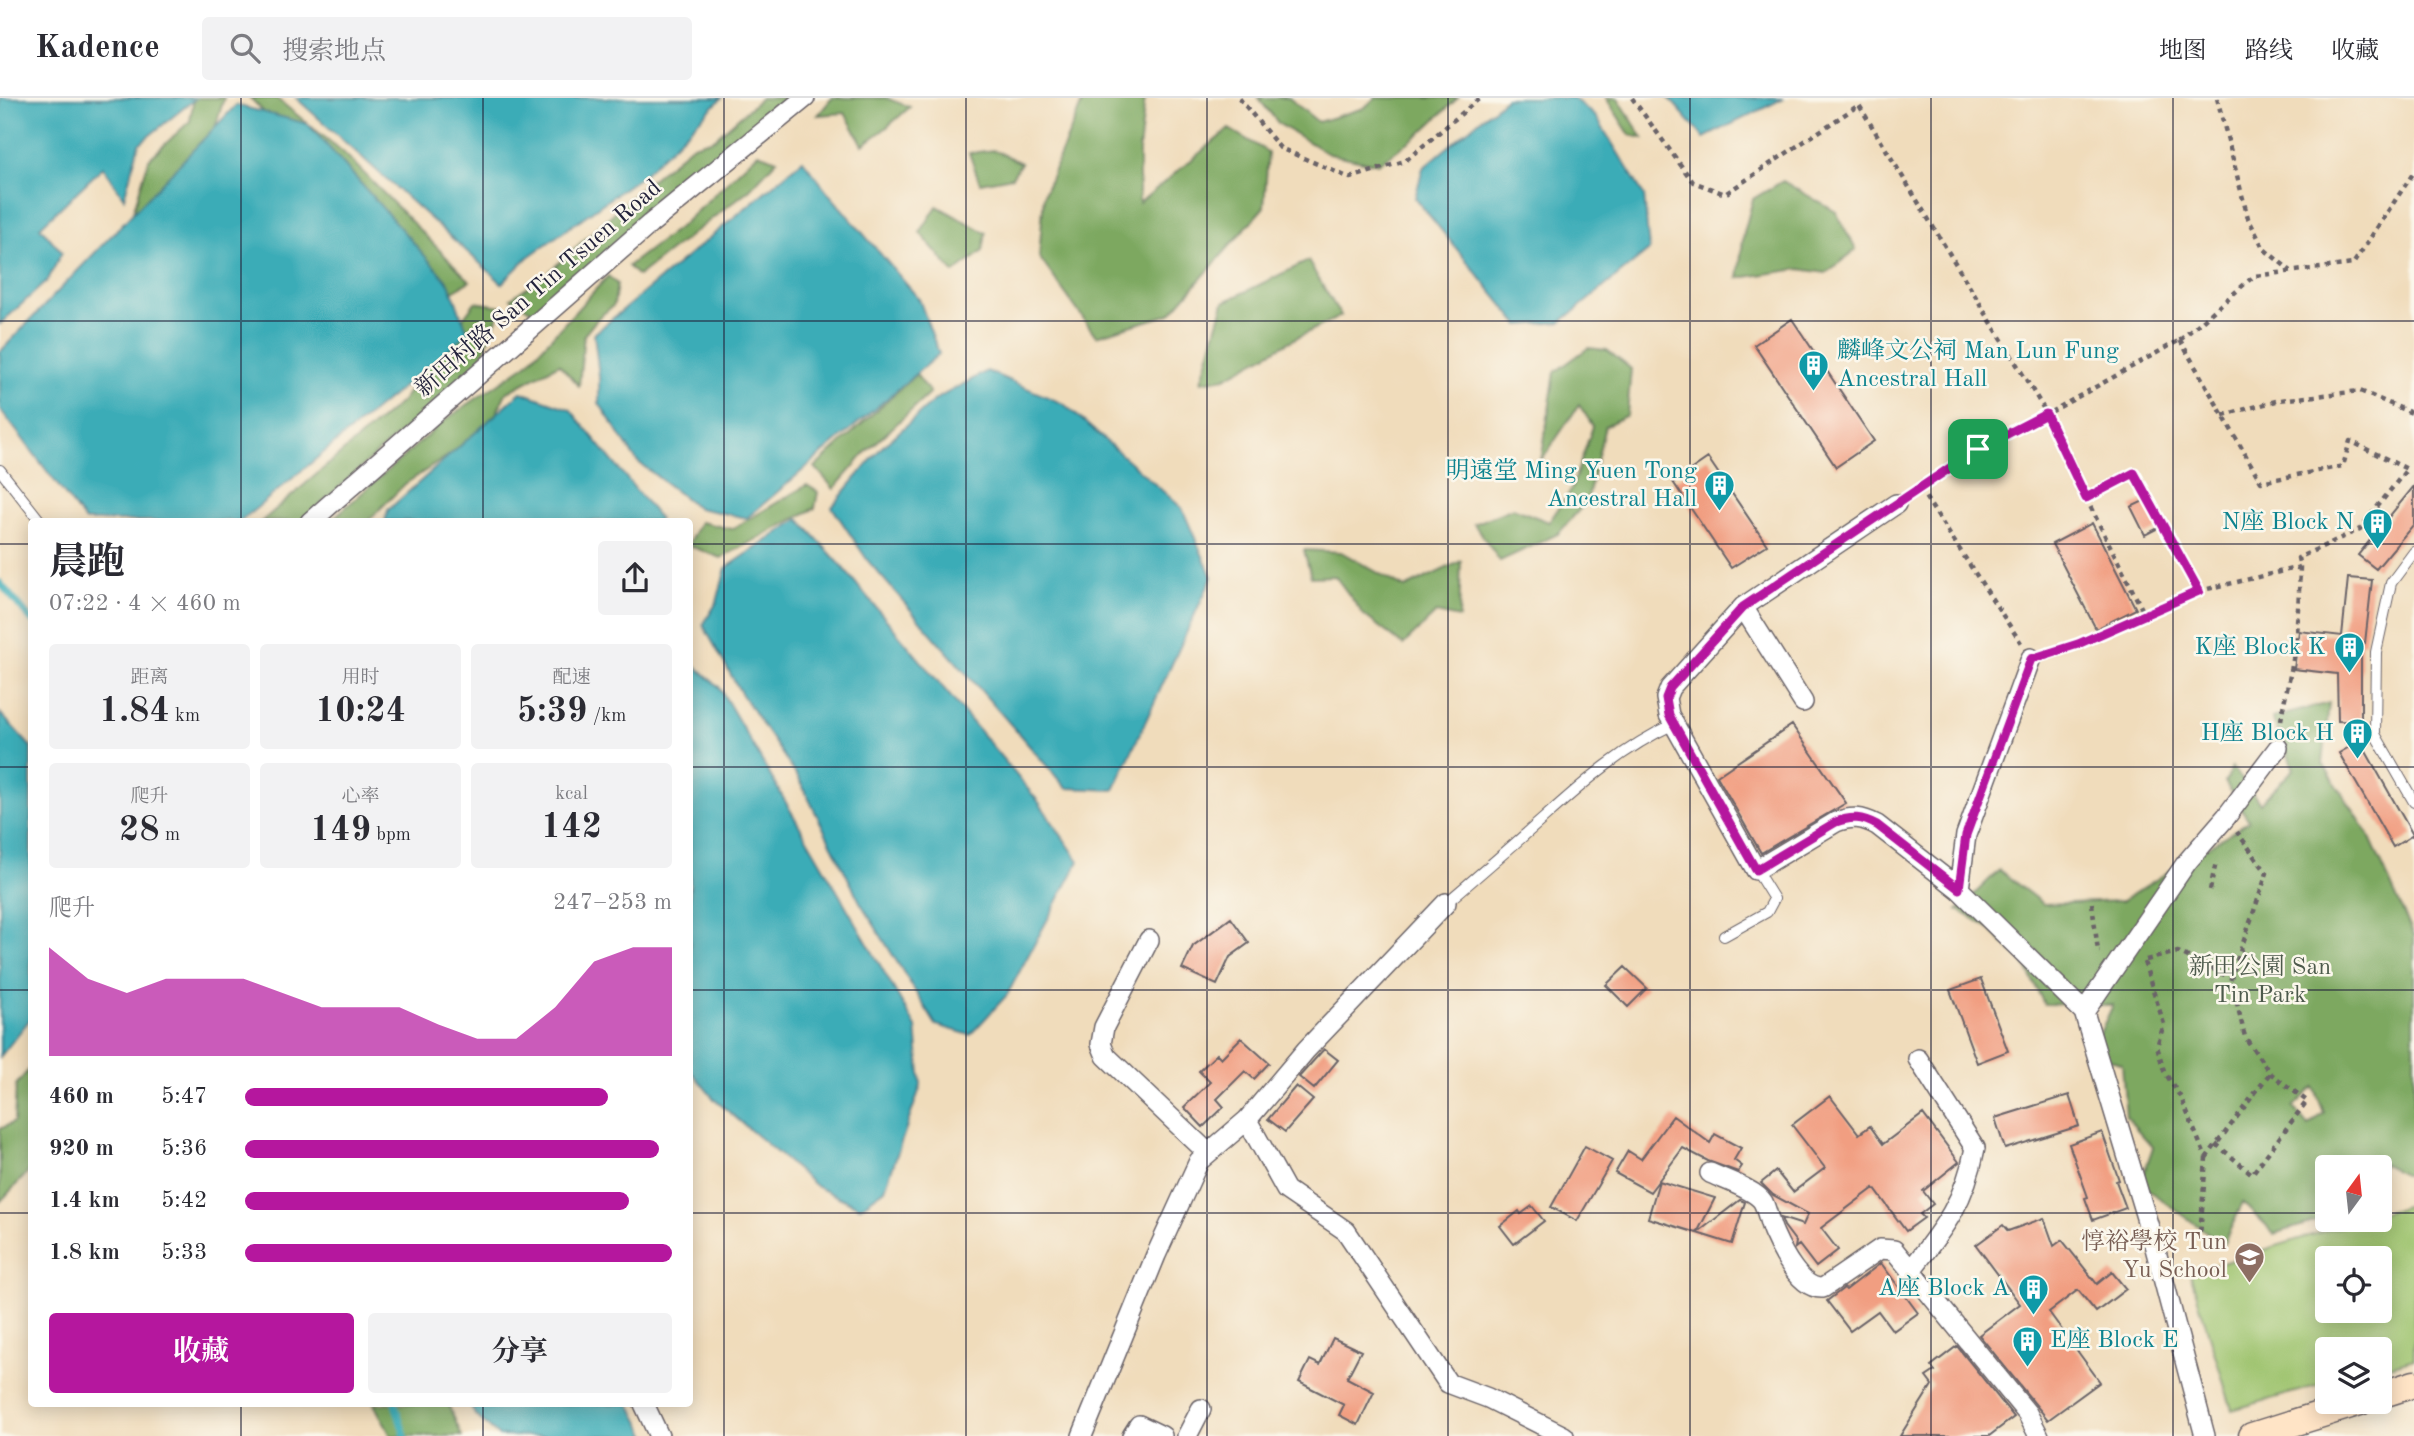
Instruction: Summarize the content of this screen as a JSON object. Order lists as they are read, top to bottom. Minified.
{"streets":{"street":["新田村路 San Tin Tsuen Road"]},"parks":["新田公園 San Tin Park"],"places":{"building":["麟峰文公祠 Man Lun Fung Ancestral Hall","明遠堂 Ming Yuen Tong Ancestral Hall","N座 Block N","K座 Block K","H座 Block H","A座 Block A","E座 Block E"],"school or university":["惇裕學校 Tun Yu School"]},"north":"top","page":{"header":"Kadence","search":"搜索地点","nav":["地图","路线","收藏"],"heading":["晨跑","07:22 · 4 × 460 m"],"stats":[["距离","1.84 km"],["用时","10:24"],["配速","5:39 /km"],["爬升","28 m"],["心率","149 bpm"],["kcal","142"]],"chart":["爬升","247–253 m"],"list":[{"name":"460 m","note":"5:47"},{"name":"920 m","note":"5:36"},{"name":"1.4 km","note":"5:42"},{"name":"1.8 km","note":"5:33"}],"buttons":["收藏","分享"]}}
